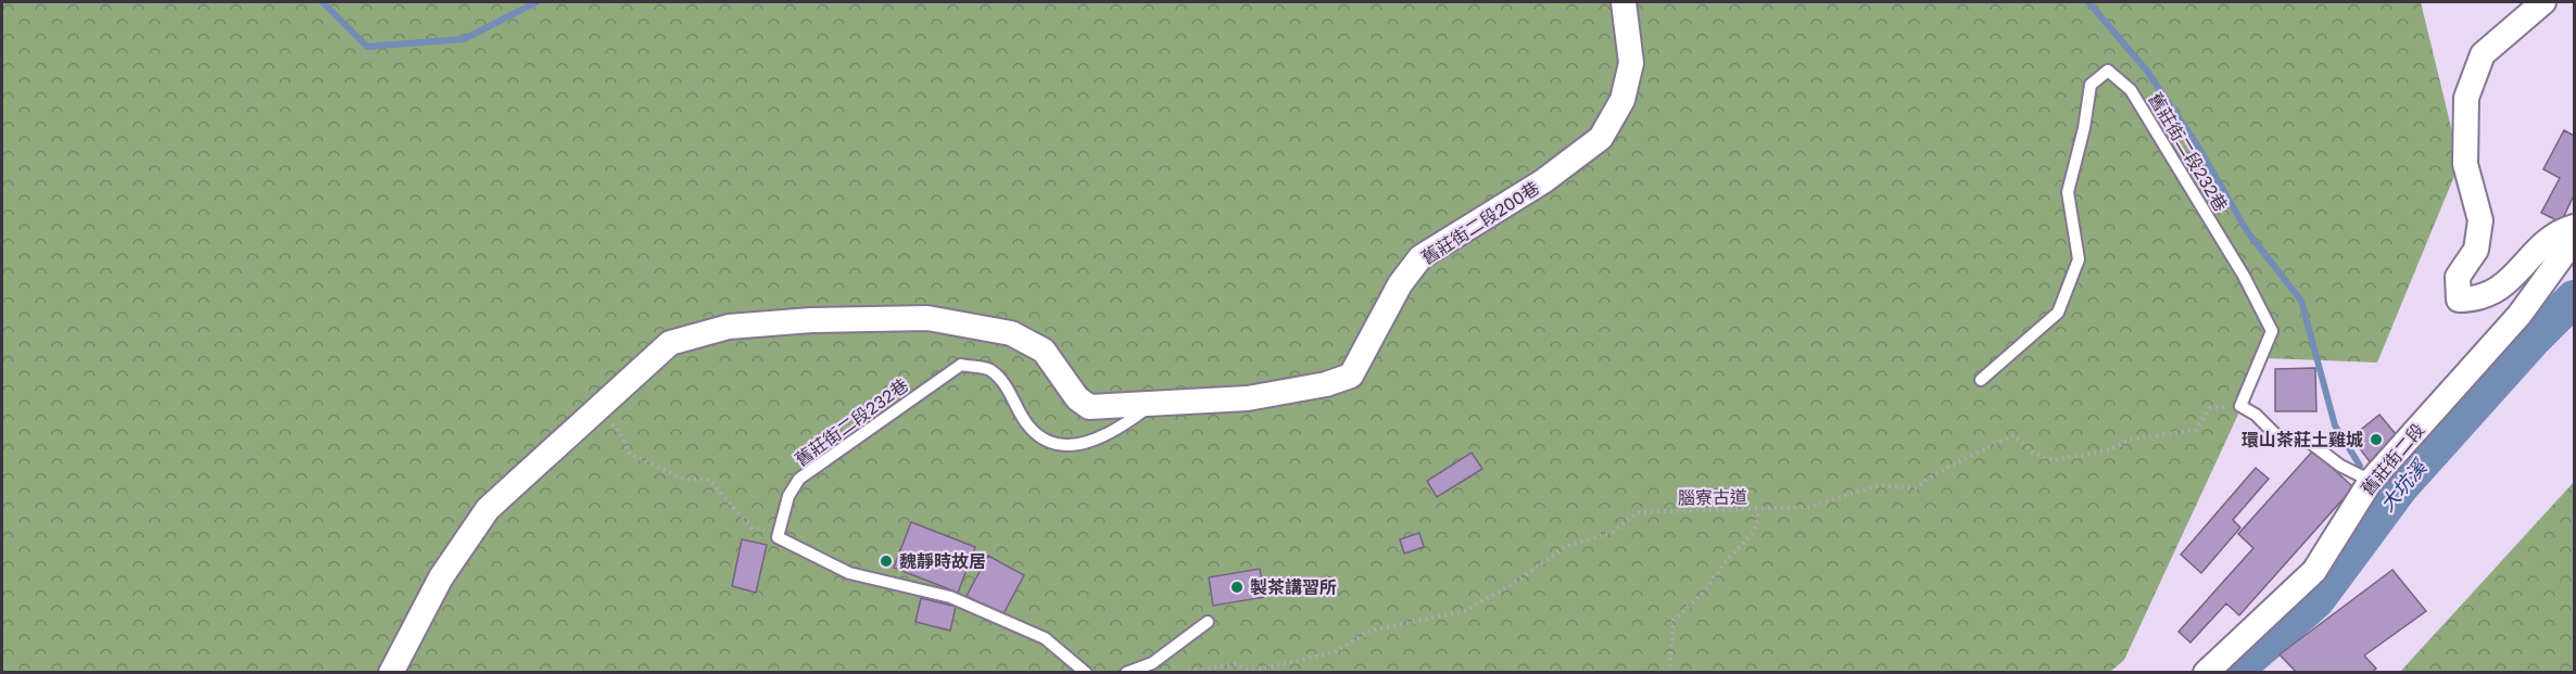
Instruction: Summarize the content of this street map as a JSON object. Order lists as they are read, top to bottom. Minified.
{"streets":{"street":["舊莊街二段200巷","舊莊街二段"],"lane":["舊莊街二段232巷"],"path":["腦寮古道"]},"crossings":[["舊莊街二段232巷","舊莊街二段200巷"],["舊莊街二段232巷","腦寮古道"]],"water":["大坑溪"],"places":["環山茶莊土雞城","魏靜時故居","製茶講習所"]}
